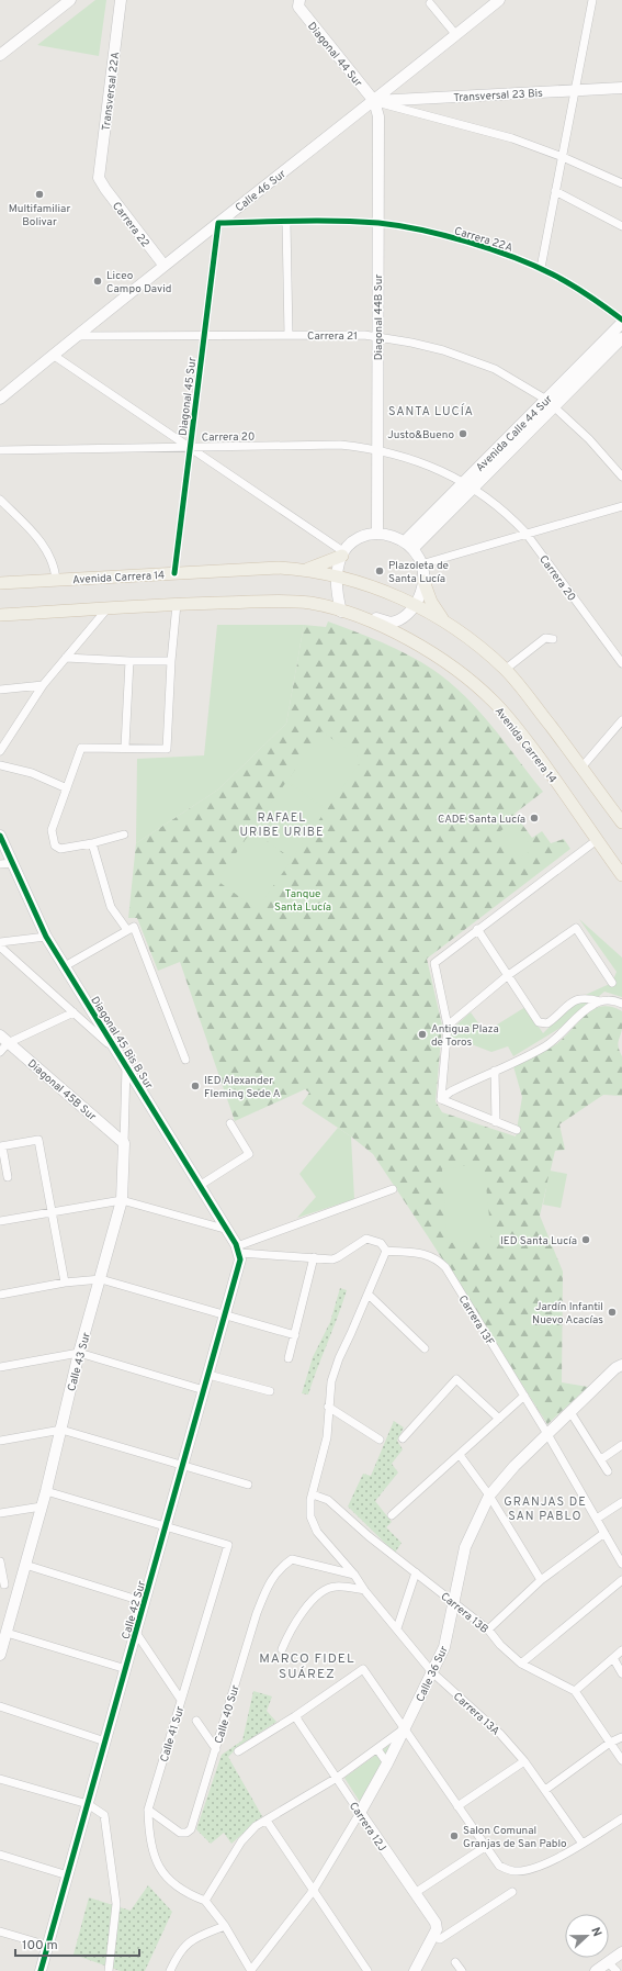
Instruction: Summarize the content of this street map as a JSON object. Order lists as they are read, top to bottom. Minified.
{"streets":{"main road":["Avenida Carrera 14"],"street":["Diagonal 44 Sur","Transversal 22A","Transversal 23 Bis","Calle 46 Sur","Carrera 22","Carrera 22A","Diagonal 44B Sur","Carrera 21","Diagonal 45 Sur","Avenida Calle 44 Sur","Carrera 20","Diagonal 45 Bis B Sur","Diagonal 45B Sur","Carrera 13F","Calle 43 Sur","Calle 42 Sur","Carrera 13B","Calle 36 Sur","Carrera 13A","Calle 40 Sur","Calle 41 Sur","Carrera 12J"]},"crossings":[["Diagonal 44 Sur","Transversal 23 Bis"],["Diagonal 44 Sur","Calle 46 Sur"],["Diagonal 44 Sur","Diagonal 44B Sur"],["Transversal 22A","Carrera 22"],["Transversal 23 Bis","Calle 46 Sur"],["Transversal 23 Bis","Diagonal 44B Sur"],["Calle 46 Sur","Carrera 22"],["Calle 46 Sur","Carrera 22A"],["Calle 46 Sur","Diagonal 44B Sur"],["Calle 46 Sur","Carrera 21"],["Calle 46 Sur","Diagonal 45 Sur"],["Carrera 22A","Diagonal 44B Sur"],["Carrera 22A","Diagonal 45 Sur"],["Diagonal 44B Sur","Carrera 21"],["Diagonal 44B Sur","Carrera 20"],["Carrera 21","Diagonal 45 Sur"],["Carrera 21","Avenida Calle 44 Sur"],["Diagonal 45 Sur","Carrera 20"],["Diagonal 45 Sur","Avenida Carrera 14"],["Avenida Calle 44 Sur","Carrera 20"],["Diagonal 45 Bis B Sur","Carrera 13F"],["Diagonal 45 Bis B Sur","Calle 43 Sur"],["Diagonal 45 Bis B Sur","Calle 42 Sur"],["Diagonal 45B Sur","Calle 43 Sur"],["Carrera 13F","Calle 42 Sur"],["Carrera 13F","Calle 36 Sur"],["Calle 42 Sur","Calle 41 Sur"],["Carrera 13B","Calle 36 Sur"],["Carrera 13B","Carrera 13A"],["Calle 36 Sur","Carrera 13A"],["Calle 36 Sur","Carrera 12J"],["Carrera 13A","Calle 40 Sur"],["Calle 40 Sur","Calle 41 Sur"]],"districts":["SANTA LUCÍA","RAFAEL URIBE URIBE","GRANJAS DE SAN PABLO","MARCO FIDEL SUÁREZ"],"parks":["Tanque Santa Lucía"],"places":["Multifamiliar Bolivar","Liceo Campo David","Justo&Bueno","Plazoleta de Santa Lucía","CADE Santa Lucía","Antigua Plaza de Toros","IED Alexander Fleming Sede A","IED Santa Lucía","Jardín Infantil Nuevo Acacías","Salon Comunal Granjas de San Pablo"],"scale_bar":"100 m","north":"right"}
